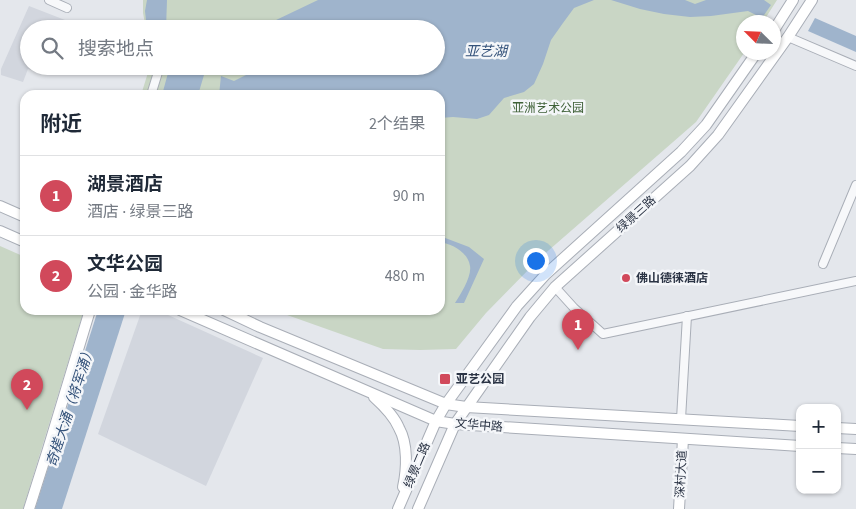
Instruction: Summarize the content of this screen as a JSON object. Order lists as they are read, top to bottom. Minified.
{"streets":{"main road":["绿景三路","文华中路","绿景二路","深村大道"]},"crossings":[["绿景三路","文华中路"],["绿景三路","绿景二路"],["文华中路","绿景二路"],["文华中路","深村大道"]],"water":["亚艺湖","奇槎大涌（将军涌）"],"parks":["亚洲艺术公园"],"places":{"other":["佛山德徕酒店"],"transit":["亚艺公园"]},"north":"top left","page":{"search":"搜索地点","heading":["附近","2个结果"],"list":[{"mark":"1","name":"湖景酒店","note":"酒店 · 绿景三路","value":"90 m"},{"mark":"2","name":"文华公园","note":"公园 · 金华路","value":"480 m"}],"pins":["1","2"],"map_buttons":["+","−"]}}
